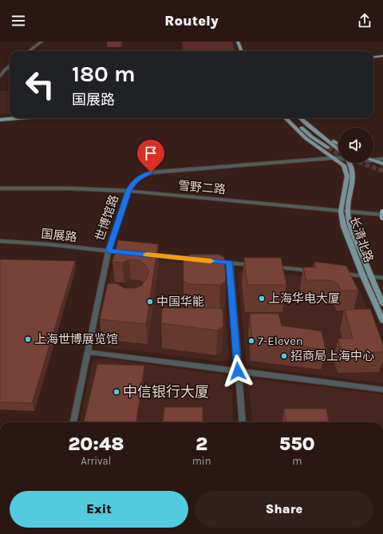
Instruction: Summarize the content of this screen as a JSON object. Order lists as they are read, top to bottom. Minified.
{"streets":{"main road":["长清北路"],"street":["雪野二路","世博馆路","国展路"]},"crossings":[["雪野二路","世博馆路"],["雪野二路","长清北路"],["世博馆路","国展路"],["世博馆路","长清北路"]],"places":["上海华电大厦","中国华能","上海世博展览馆","7-Eleven","招商局上海中心","中信银行大厦"],"page":{"header":"Routely","turn":["180 m","国展路"],"eta":["20:48","Arrival","2","min","550","m"],"buttons":["Exit","Share"]}}
